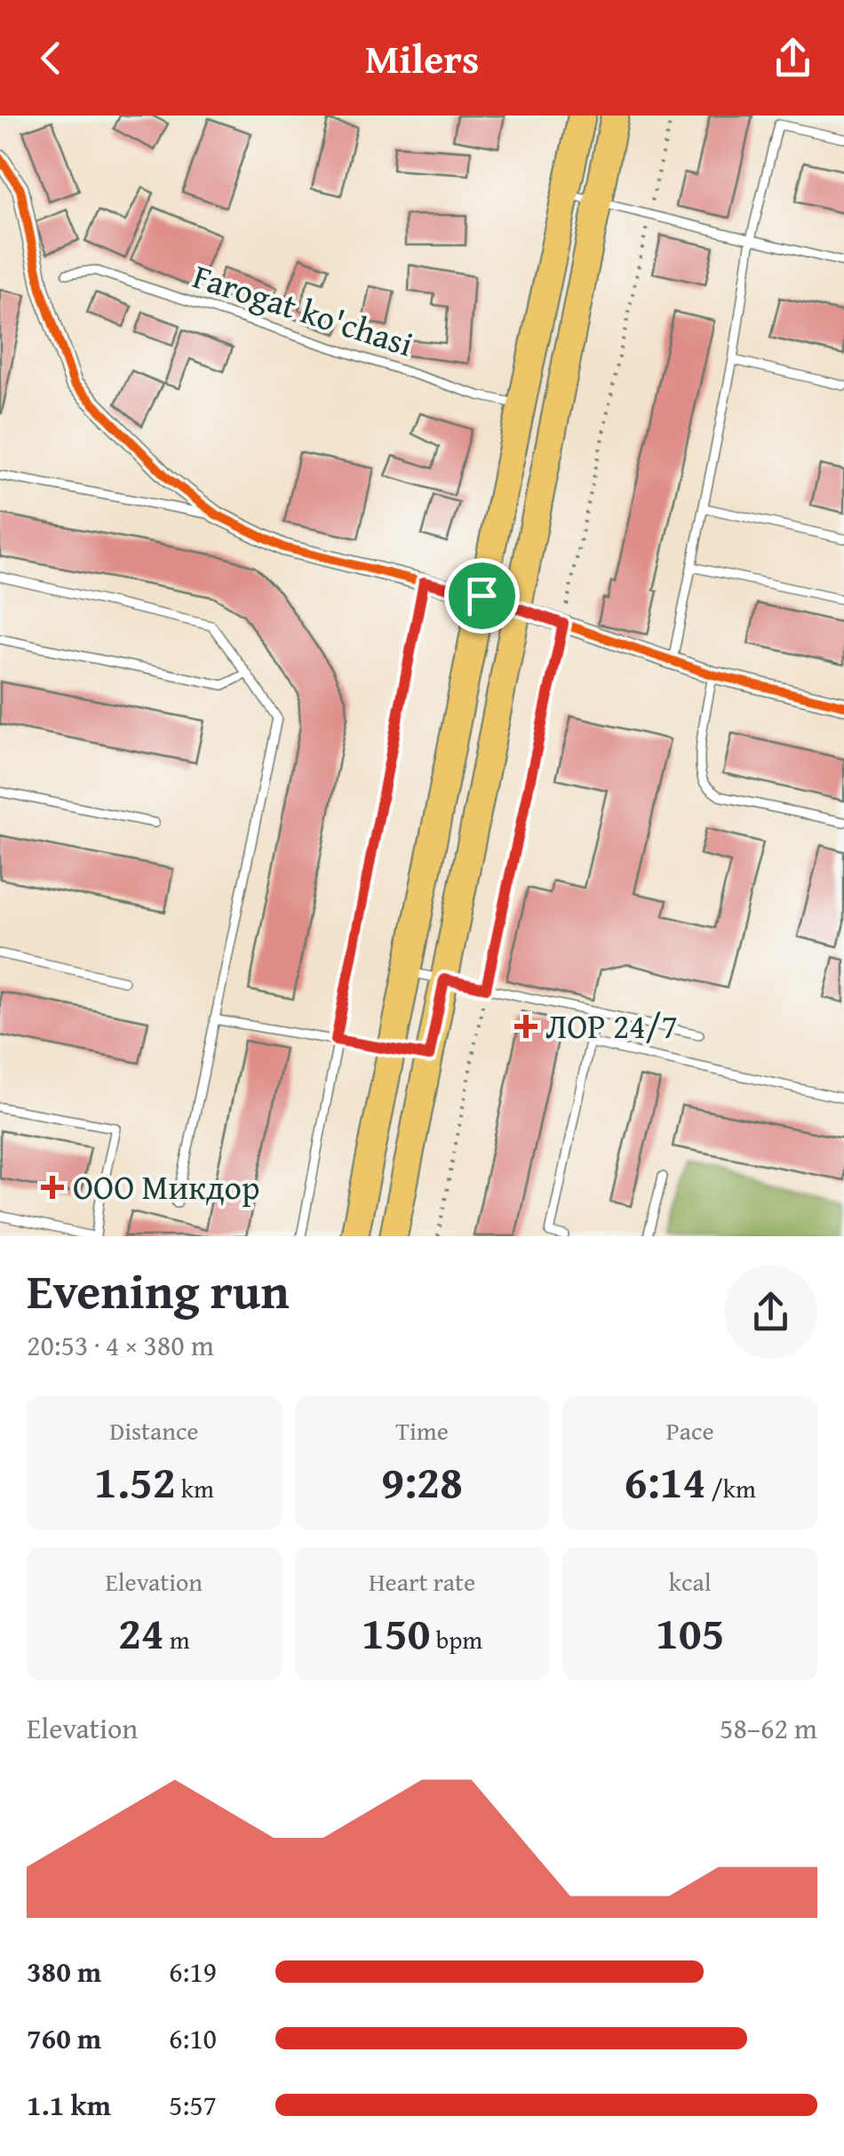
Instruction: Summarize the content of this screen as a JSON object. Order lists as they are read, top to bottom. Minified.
{"streets":{"lane":["Farogat ko'chasi"]},"places":{"health":["ЛОР 24/7","ООО Микдор"]},"page":{"header":"Milers","heading":["Evening run","20:53 · 4 × 380 m"],"stats":[["Distance","1.52 km"],["Time","9:28"],["Pace","6:14 /km"],["Elevation","24 m"],["Heart rate","150 bpm"],["kcal","105"]],"chart":["Elevation","58–62 m"],"list":[{"name":"380 m","note":"6:19"},{"name":"760 m","note":"6:10"},{"name":"1.1 km","note":"5:57"}]}}
